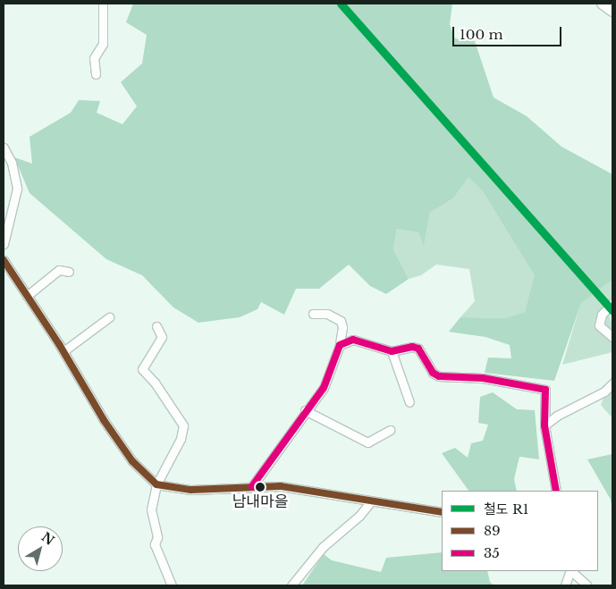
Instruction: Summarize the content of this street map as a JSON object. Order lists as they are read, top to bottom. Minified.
{"places":["남내마을"],"lines":["rail line R1","transit line 89","transit line 35"],"legend":["철도 R1","89","35"],"scale_bar":"100 m","north":"top right"}
